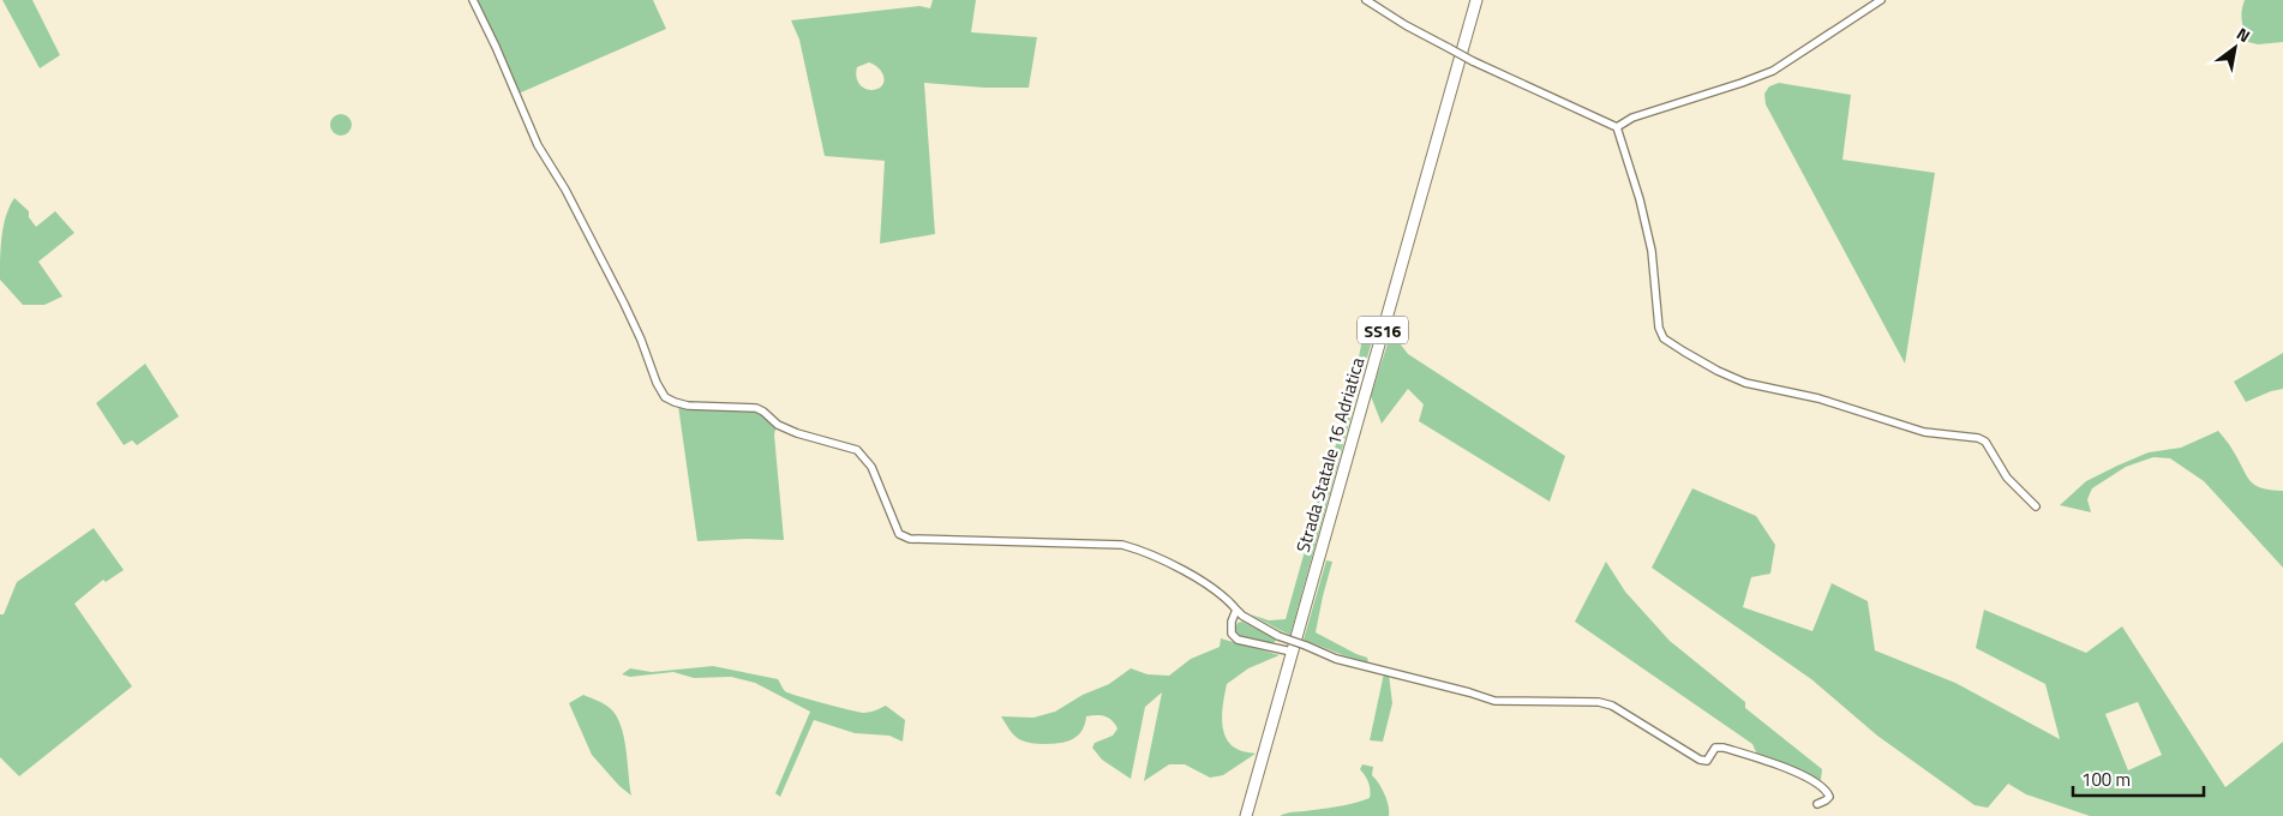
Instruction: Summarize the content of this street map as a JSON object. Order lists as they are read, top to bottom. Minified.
{"streets":{"main road":["SS16","Strada Statale 16 Adriatica"]},"scale_bar":"100 m","north":"top right"}
